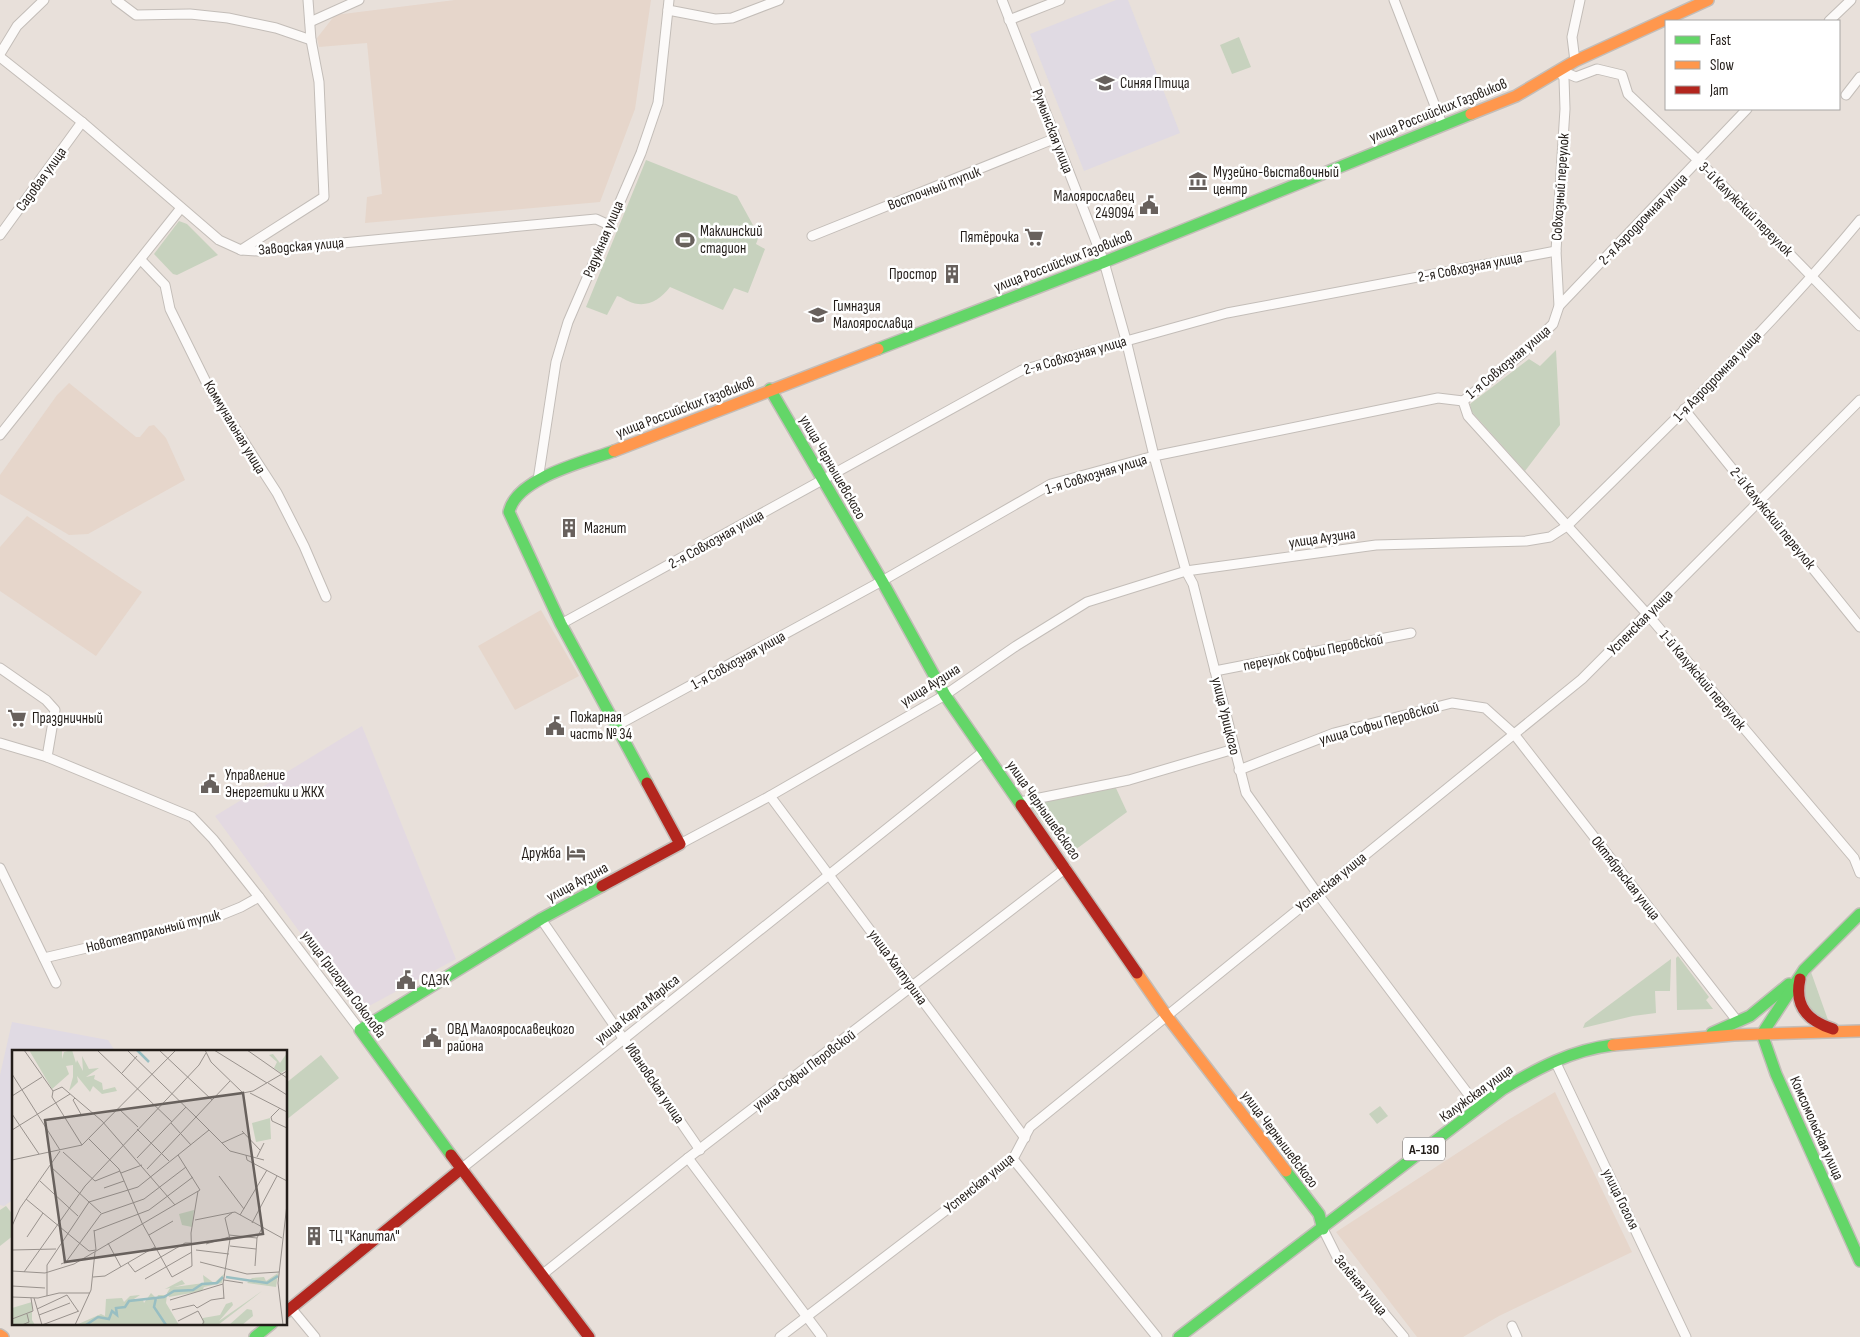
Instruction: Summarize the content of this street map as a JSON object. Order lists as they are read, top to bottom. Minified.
{"streets":{"main road":["улица Российских Газовиков","улица Чернышевского","улица Аузина","улица Григория Соколова","улица Карла Маркса","Калужская улица","Комсомольская улица","А-130"],"street":["Румынская улица","Садовая улица","Совхозный переулок","Восточный тупик","3-й Калужский переулок","2-я Аэродромная улица","Радужная улица","Заводская улица","2-я Совхозная улица","1-я Совхозная улица","1-я Аэродромная улица","Коммунальная улица","2-й Калужский переулок","Успенская улица","переулок Софьи Перовской","1-й Калужский переулок","улица Урицкого","улица Софьи Перовской","Октябрьская улица","Новотеатральный тупик","улица Халтурина","Ивановская улица","улица Гоголя","Зелёная улица"]},"crossings":[["улица Российских Газовиков","Румынская улица"],["улица Российских Газовиков","Совхозный переулок"],["улица Российских Газовиков","3-й Калужский переулок"],["улица Российских Газовиков","Радужная улица"],["улица Российских Газовиков","2-я Совхозная улица"],["улица Российских Газовиков","улица Чернышевского"],["улица Российских Газовиков","улица Урицкого"],["Румынская улица","Восточный тупик"],["Румынская улица","улица Урицкого"],["Садовая улица","Заводская улица"],["Совхозный переулок","3-й Калужский переулок"],["Совхозный переулок","2-я Аэродромная улица"],["Совхозный переулок","2-я Совхозная улица"],["Совхозный переулок","1-я Совхозная улица"],["3-й Калужский переулок","2-я Аэродромная улица"],["3-й Калужский переулок","1-я Аэродромная улица"],["2-я Аэродромная улица","1-я Совхозная улица"],["Радужная улица","Заводская улица"],["2-я Совхозная улица","улица Чернышевского"],["2-я Совхозная улица","улица Урицкого"],["1-я Совхозная улица","улица Чернышевского"],["1-я Совхозная улица","1-й Калужский переулок"],["1-я Совхозная улица","улица Урицкого"],["1-я Аэродромная улица","2-й Калужский переулок"],["1-я Аэродромная улица","улица Аузина"],["1-я Аэродромная улица","1-й Калужский переулок"],["улица Чернышевского","улица Аузина"],["улица Чернышевского","Успенская улица"],["улица Чернышевского","улица Софьи Перовской"],["улица Чернышевского","улица Карла Маркса"],["улица Чернышевского","Калужская улица"],["улица Чернышевского","Зелёная улица"],["2-й Калужский переулок","Успенская улица"],["улица Аузина","1-й Калужский переулок"],["улица Аузина","улица Урицкого"],["улица Аузина","улица Халтурина"],["улица Аузина","улица Григория Соколова"],["улица Аузина","Ивановская улица"],["Успенская улица","1-й Калужский переулок"],["Успенская улица","улица Урицкого"],["Успенская улица","улица Софьи Перовской"],["Успенская улица","Октябрьская улица"],["Успенская улица","улица Халтурина"],["переулок Софьи Перовской","улица Урицкого"],["улица Урицкого","улица Софьи Перовской"],["улица Урицкого","Калужская улица"],["улица Софьи Перовской","Октябрьская улица"],["улица Софьи Перовской","улица Халтурина"],["улица Софьи Перовской","улица Григория Соколова"],["улица Софьи Перовской","Ивановская улица"],["Новотеатральный тупик","улица Григория Соколова"],["улица Халтурина","улица Карла Маркса"],["улица Григория Соколова","улица Карла Маркса"],["улица Карла Маркса","Ивановская улица"],["Калужская улица","Комсомольская улица"],["Калужская улица","А-130"],["Калужская улица","улица Гоголя"],["Калужская улица","Зелёная улица"],["Комсомольская улица","А-130"]],"places":{"school or university":["Синяя Птица","Гимназия Малоярославца"],"museum":["Музейно-выставочный центр"],"public building":["Малоярославец 249094","Пожарная часть № 34","Управление Энергетики и ЖКХ","СДЭК","ОВД Малоярославецкого района"],"supermarket":["Пятёрочка","Праздничный"],"sports":["Маклинский стадион"],"building":["Простор","Магнит","ТЦ \"Капитал\""],"hotel":["Дружба"]},"legend":["Fast","Slow","Jam"]}
